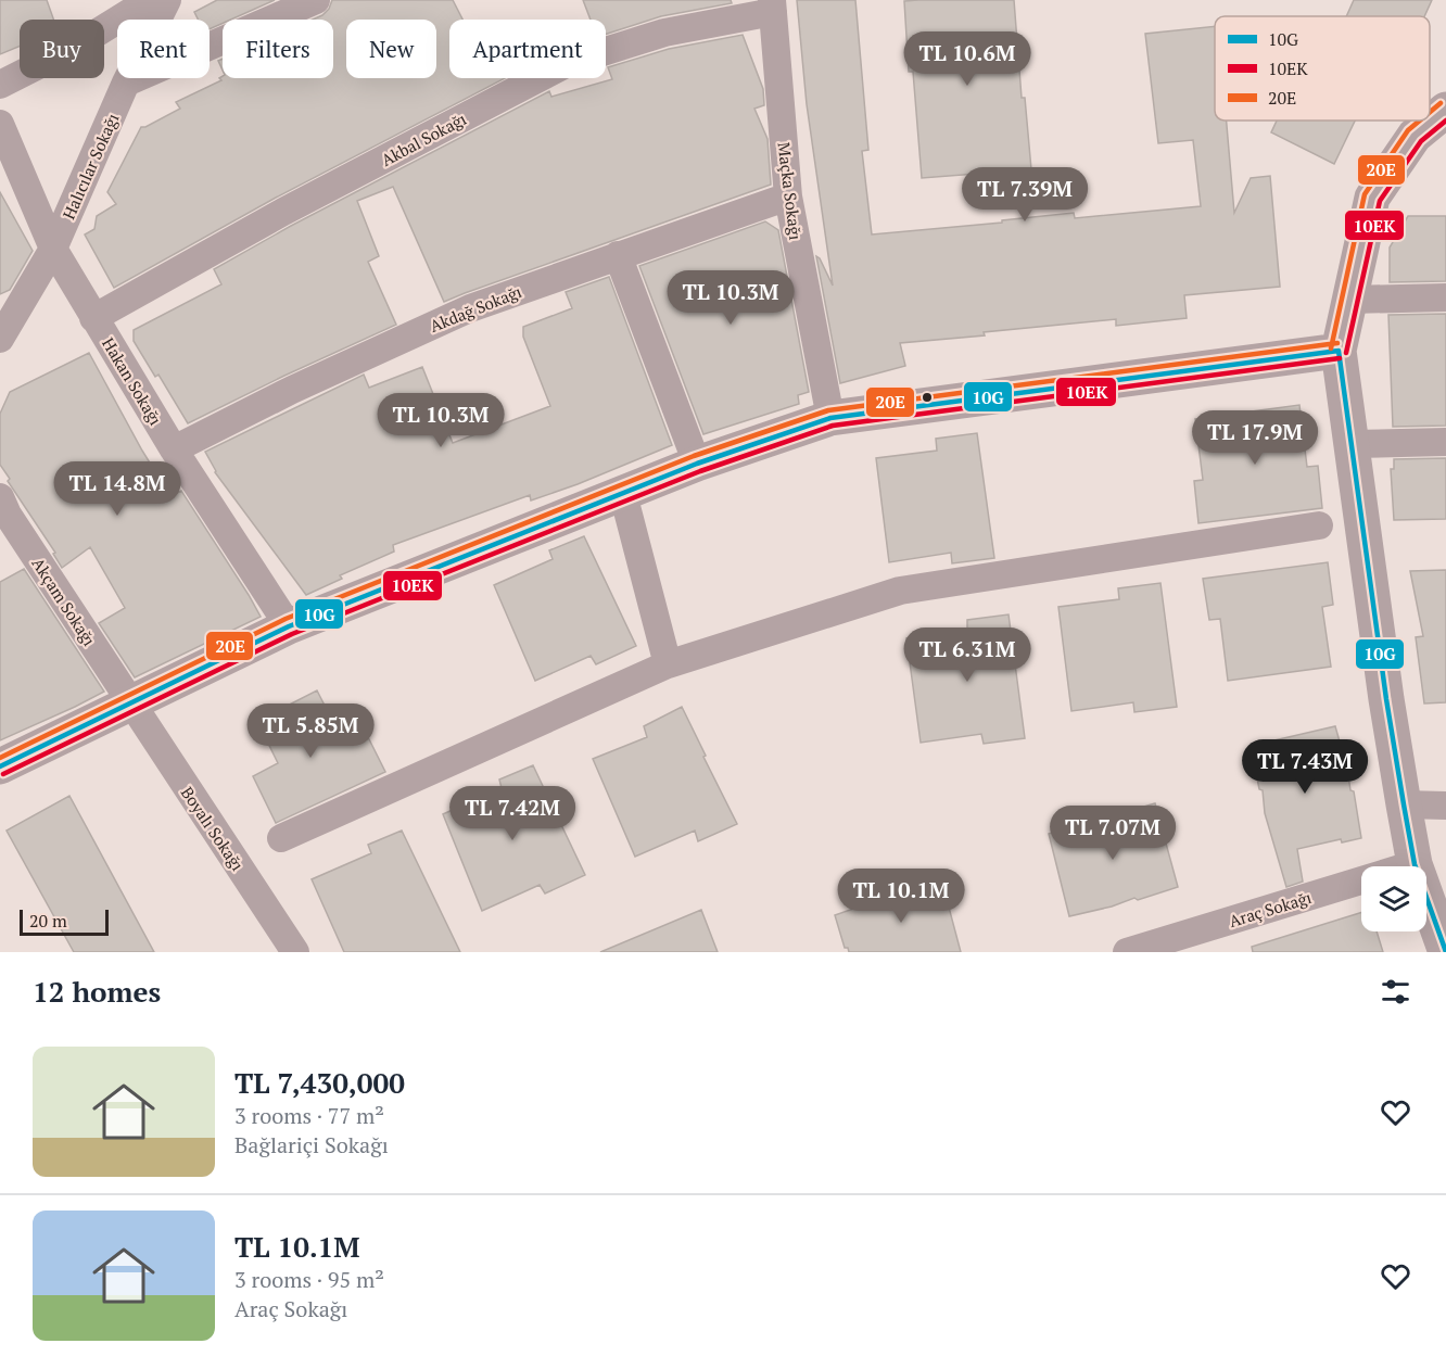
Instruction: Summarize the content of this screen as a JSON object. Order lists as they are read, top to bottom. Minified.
{"streets":{"street":["Akbal Sokağı","Halıcılar Sokağı","Maçka Sokağı","Akdağ Sokağı","Hakan Sokağı","Akçam Sokağı","Boyalı Sokağı","Araç Sokağı"]},"crossings":[["Akbal Sokağı","Maçka Sokağı"],["Akbal Sokağı","Hakan Sokağı"],["Halıcılar Sokağı","Hakan Sokağı"],["Maçka Sokağı","Akdağ Sokağı"],["Akdağ Sokağı","Hakan Sokağı"],["Akçam Sokağı","Boyalı Sokağı"]],"lines":["transit line 20E","transit line 10EK","transit line 10G"],"legend":["10G","10EK","20E"],"scale_bar":"20 m","page":{"chip":["Buy","Rent","Filters","New","Apartment"],"price":["TL 10.6M","TL 7.39M","TL 10.3M","TL 10.3M","TL 17.9M","TL 14.8M","TL 6.31M","TL 5.85M","TL 7.43M","TL 7.42M","TL 7.07M","TL 10.1M"],"scale":"20 m","heading":"12 homes","list":[{"name":"TL 7,430,000","note":"3 rooms · 77 m² · Bağlariçi Sokağı"},{"name":"TL 10.1M","note":"3 rooms · 95 m² · Araç Sokağı"}]}}
